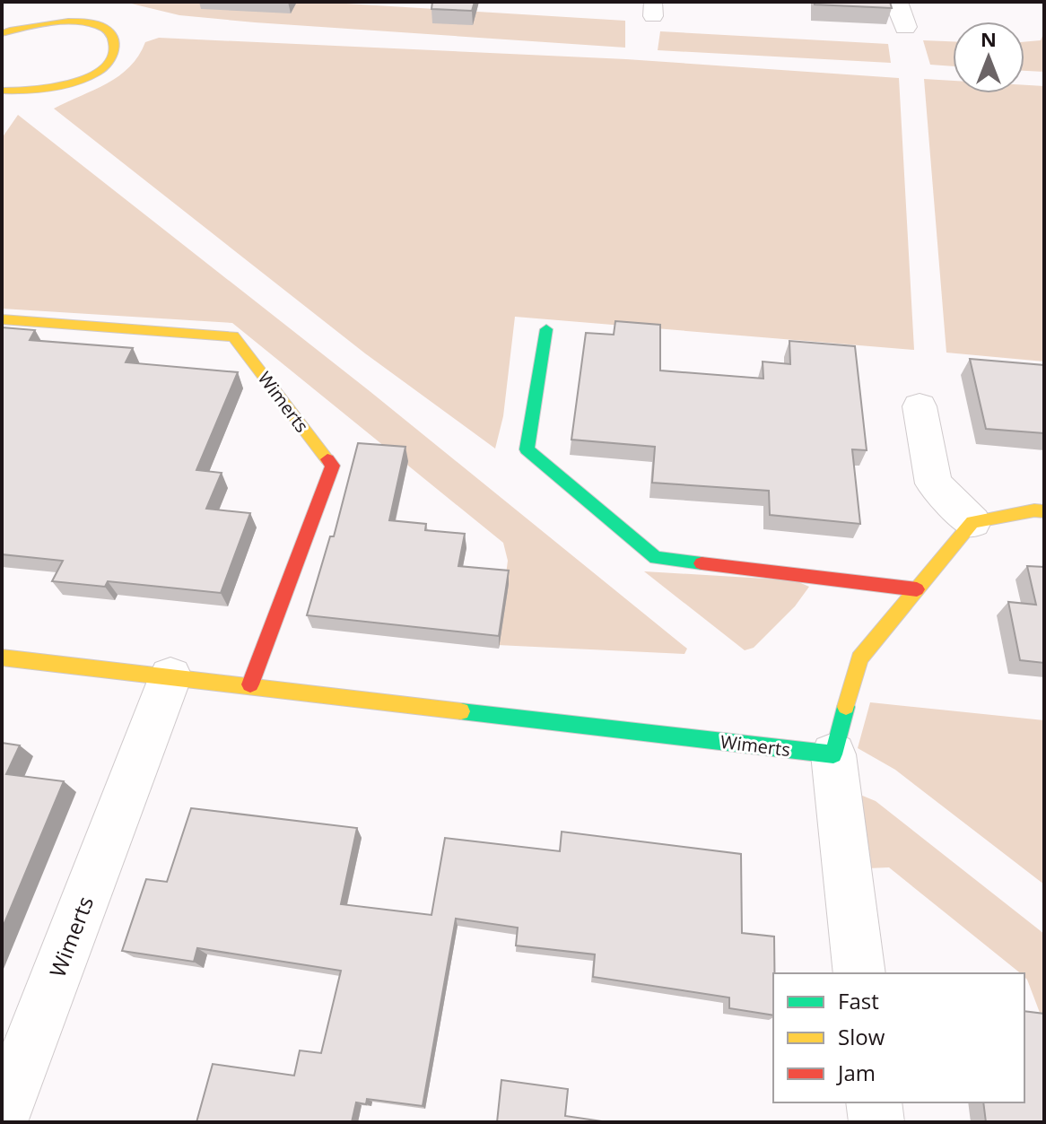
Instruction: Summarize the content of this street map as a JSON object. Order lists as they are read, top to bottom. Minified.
{"streets":{"street":["Wimerts"]},"legend":["Fast","Slow","Jam"],"north":"top"}
